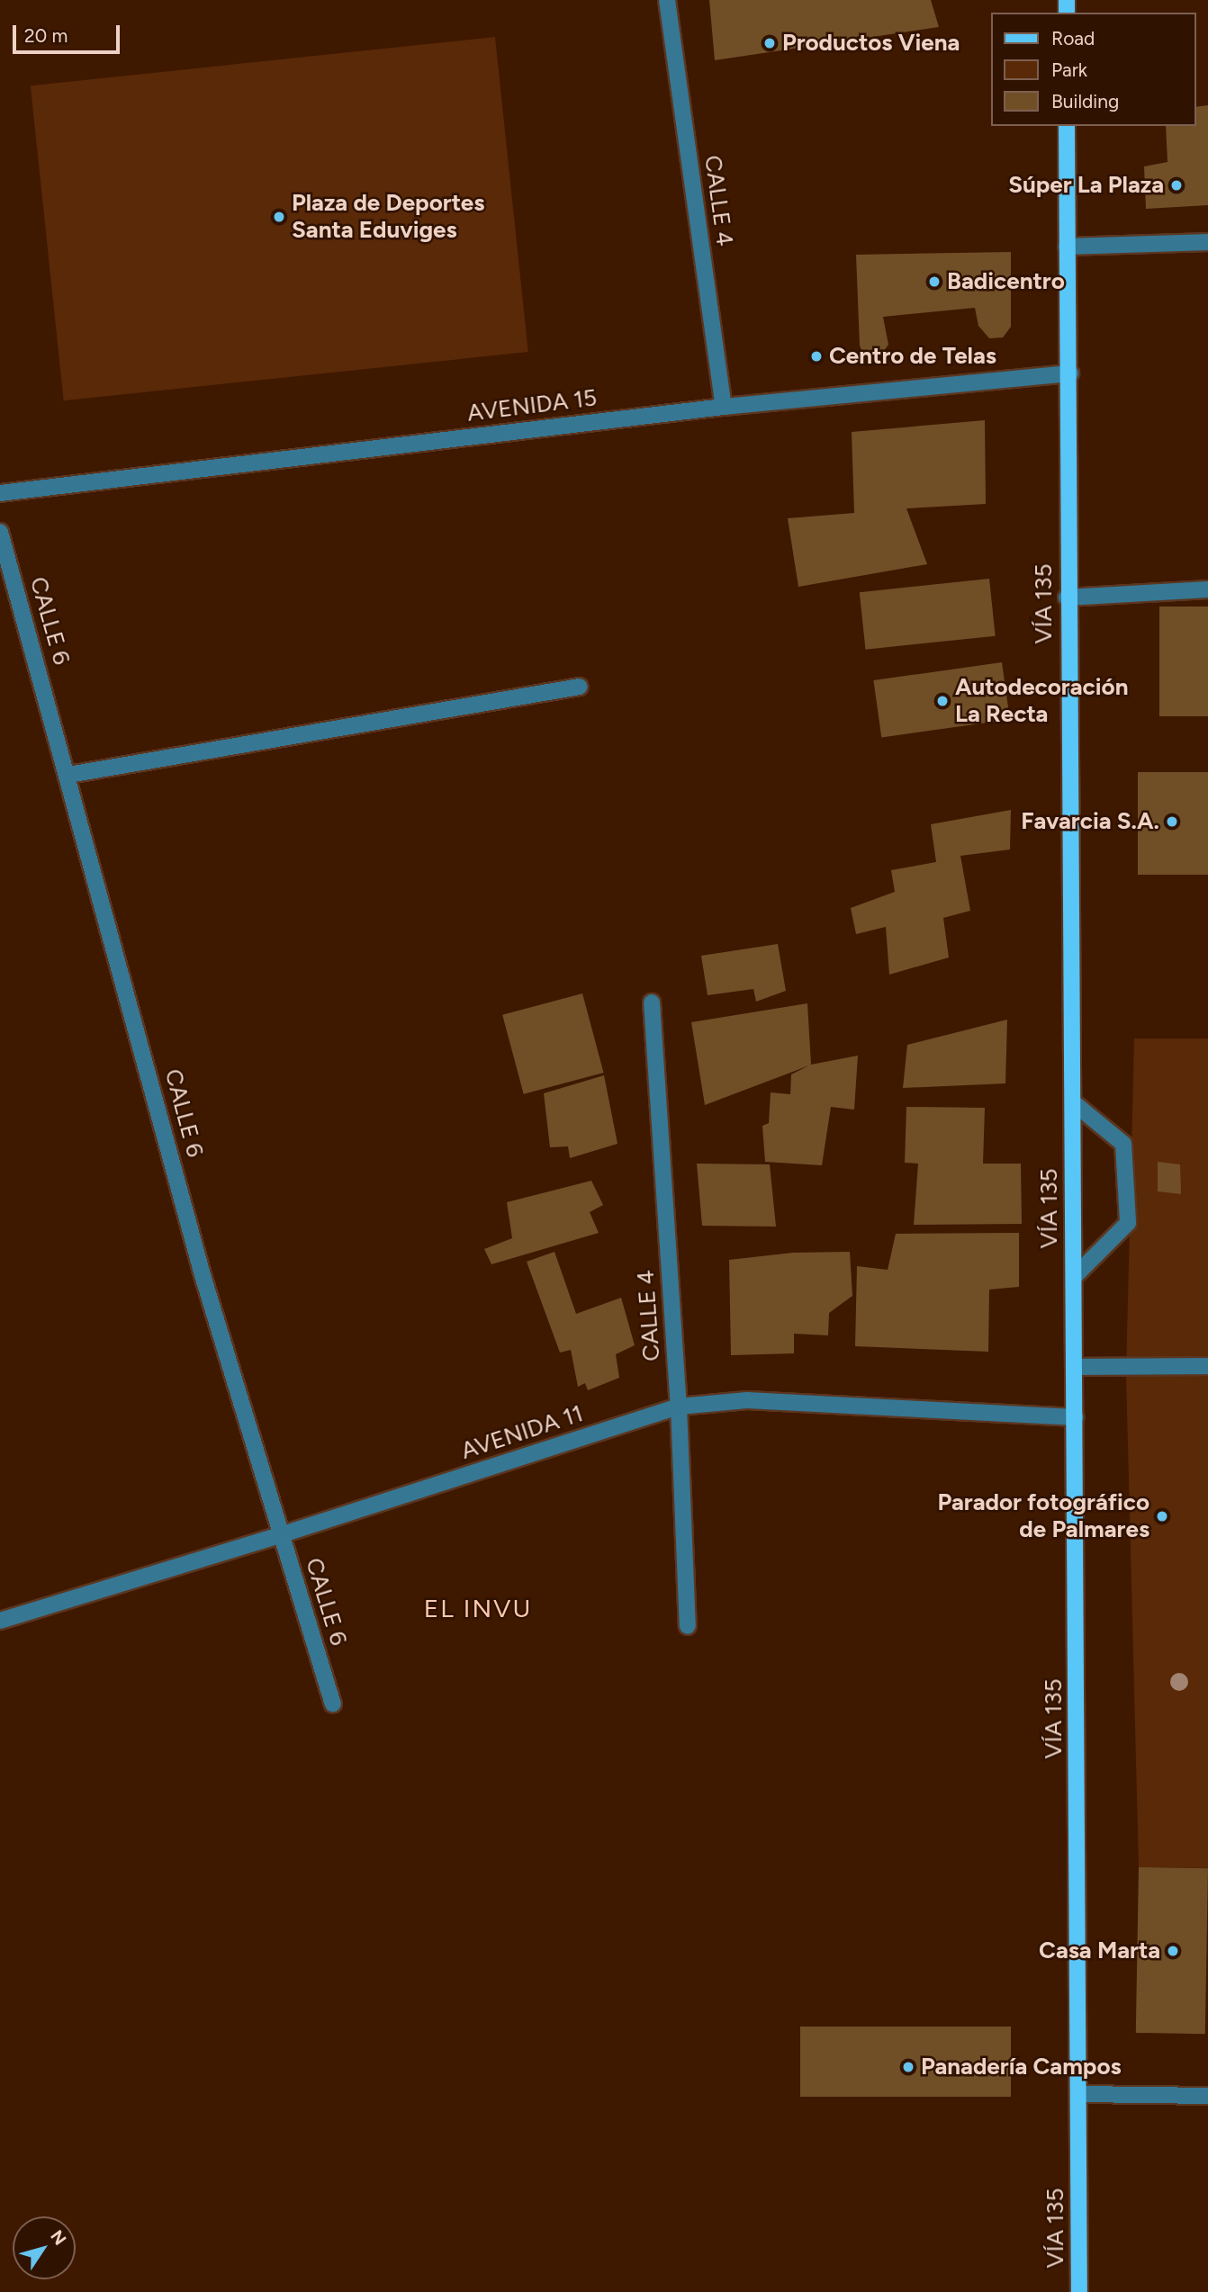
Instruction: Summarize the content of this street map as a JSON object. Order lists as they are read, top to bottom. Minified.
{"streets":{"main road":["VÍA 135"],"street":["CALLE 4","AVENIDA 15","CALLE 6","AVENIDA 11"]},"crossings":[["CALLE 4","AVENIDA 15"],["CALLE 4","AVENIDA 11"],["AVENIDA 15","VÍA 135"],["VÍA 135","AVENIDA 11"],["CALLE 6","AVENIDA 11"]],"districts":["EL INVU"],"places":["Productos Viena","Súper La Plaza","Plaza de Deportes Santa Eduviges","Badicentro","Centro de Telas","Autodecoración La Recta","Favarcia S.A.","Parador fotográfico de Palmares","Casa Marta","Panadería Campos"],"legend":["Road","Park","Building"],"scale_bar":"20 m","north":"top right"}
